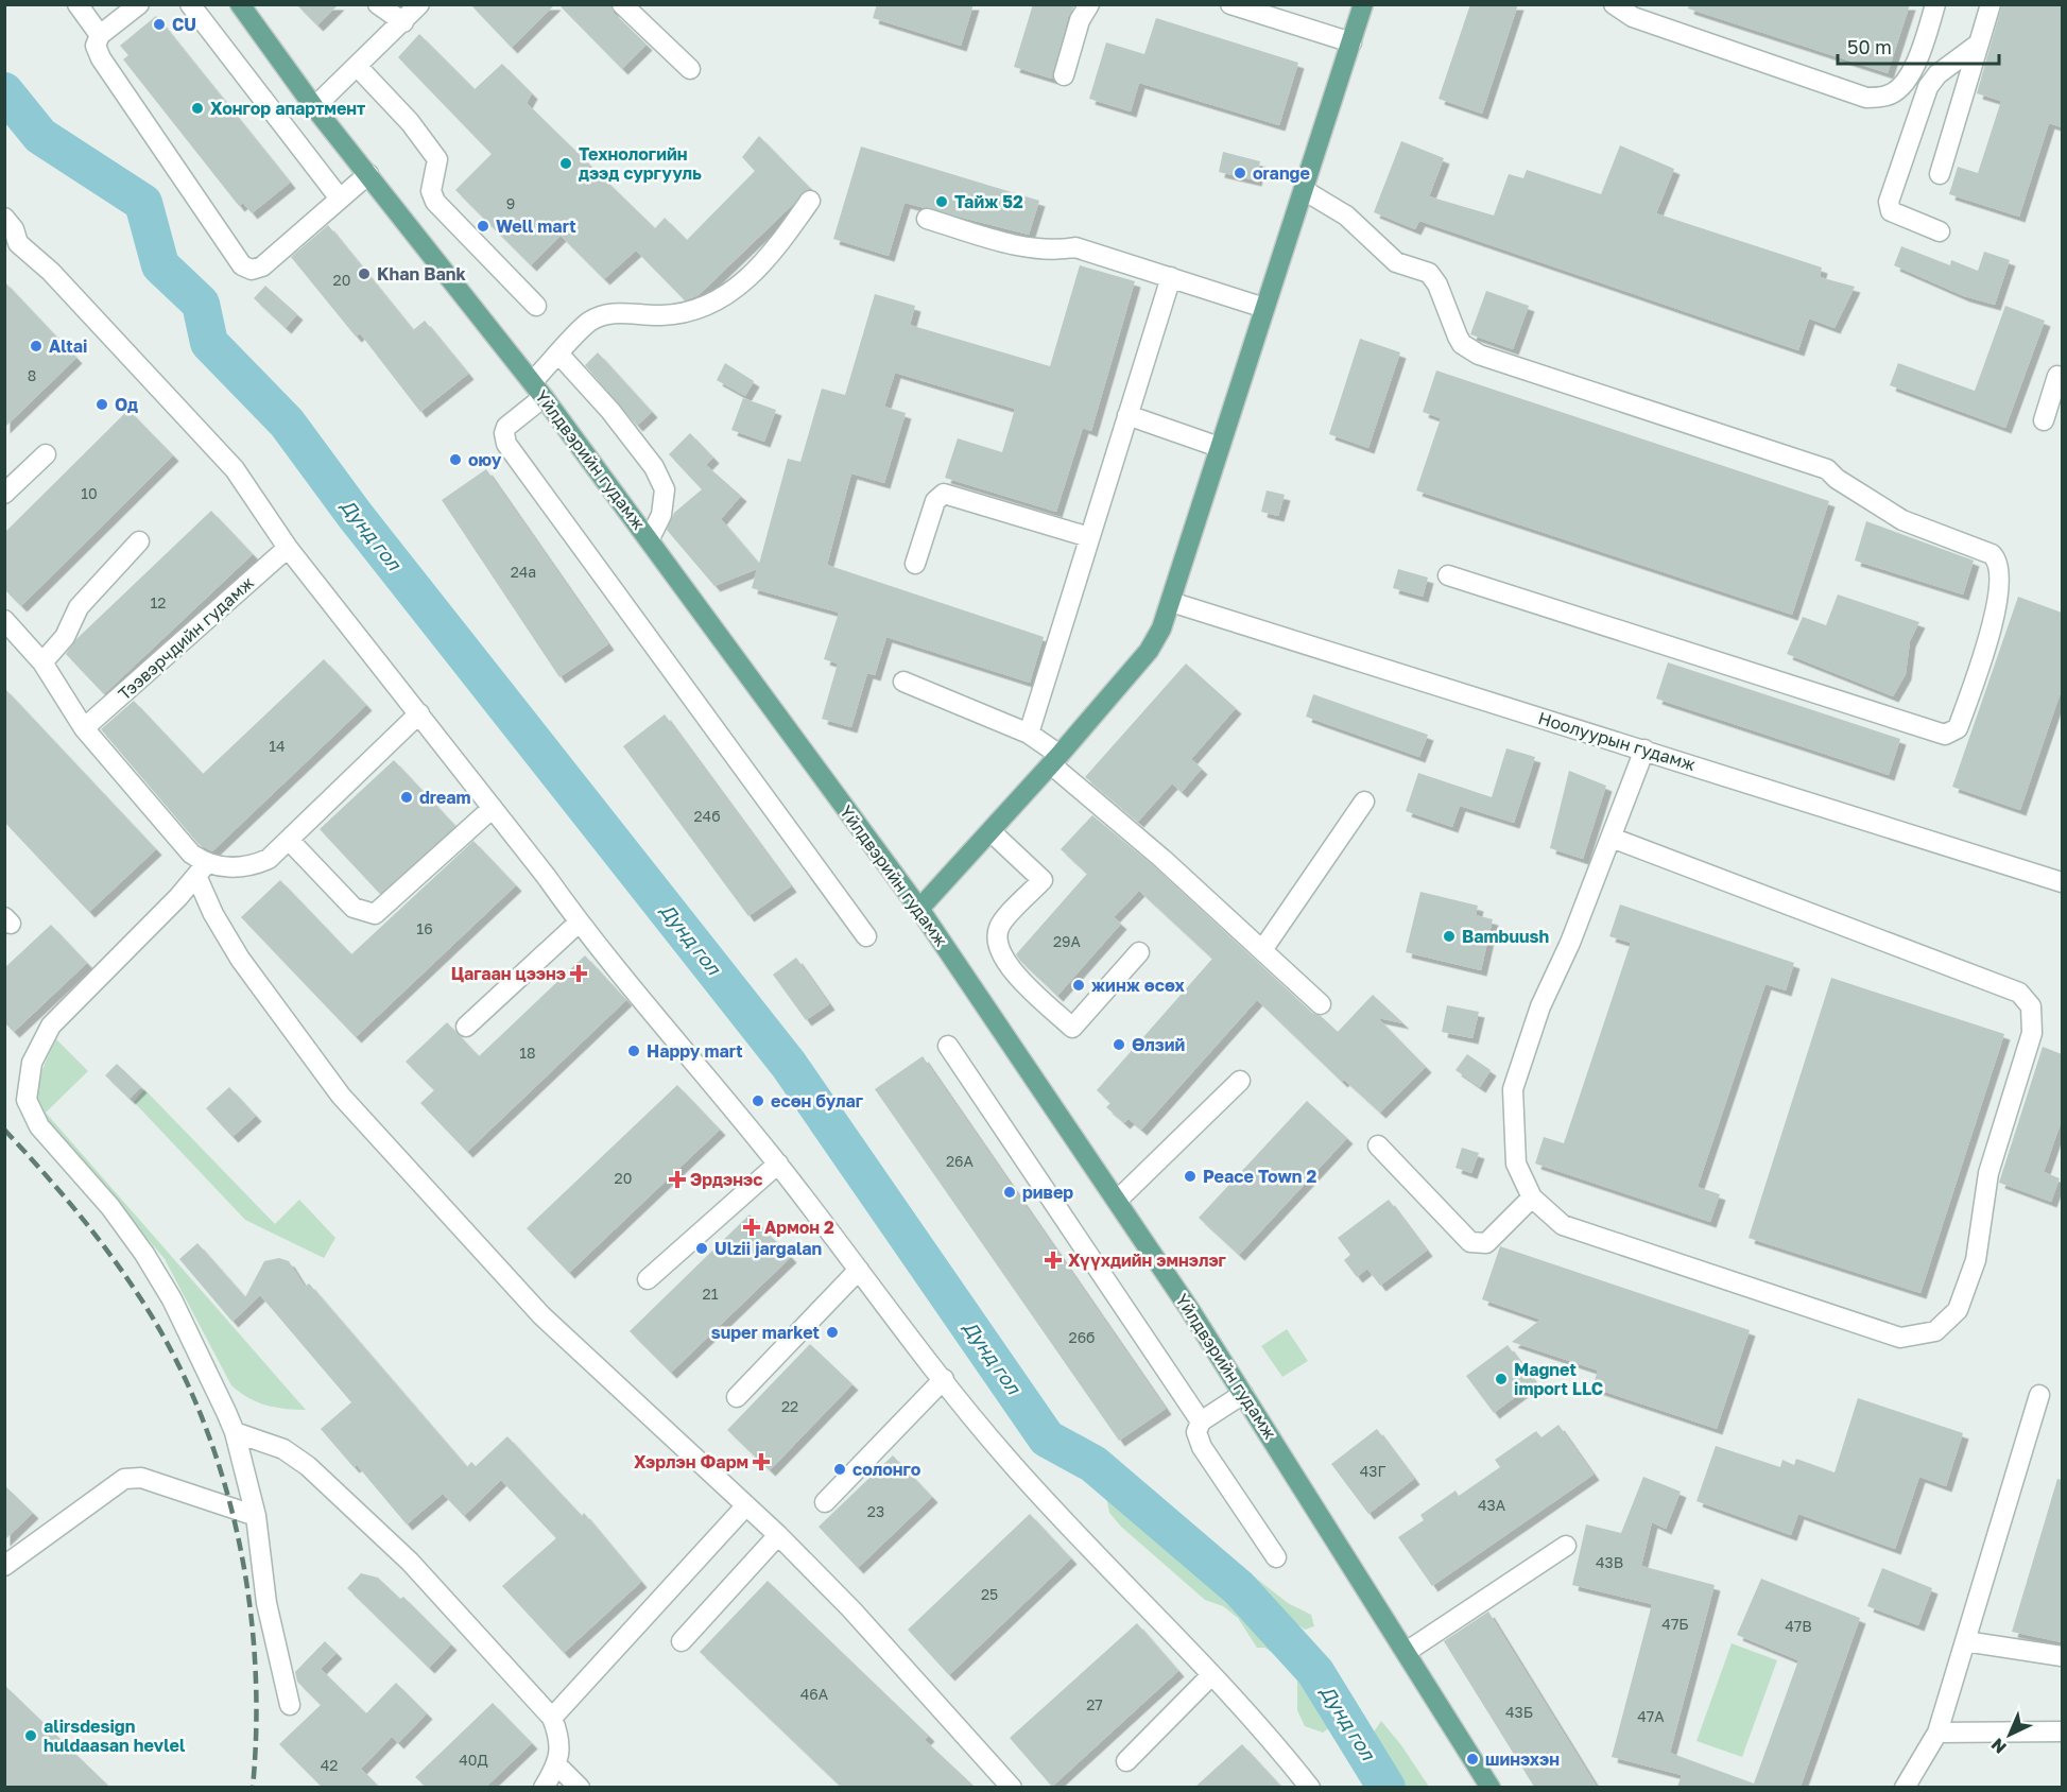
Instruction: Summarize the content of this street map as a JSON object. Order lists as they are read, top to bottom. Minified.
{"streets":{"main road":["Yйлдвэрийн гудамж"],"street":["Тээвэрчдийн гудамж","Ноолуурын гудамж"]},"water":["Дунд гол"],"places":{"other":["CU","Хонгор апартмент","Технологийн дээд сургууль","orange","Тайж 52","Well mart","Khan Bank","Altai","Од","оюу","dream","Bambuush","жинж өсөх","Өлзий","Happy mart","есөн булаг","Peace Town 2","ривер","Ulzii jargalan","super market","Magnet import LLC","солонго","alirsdesign huldaasan hevlel","шинэхэн"],"health":["Цагаан цээнэ","Эрдэнэс","Армон 2","Хүүхдийн эмнэлэг","Хэрлэн Фарм"]},"house_numbers":["9","20","8","10","24а","12","14","24б","16","29А","18","26А","20","21","26б","22","43Г","43А","23","43В","25","47Б","47В","46А","27","43Б","47А","40Д","42"],"scale_bar":"50 m","north":"bottom left"}
